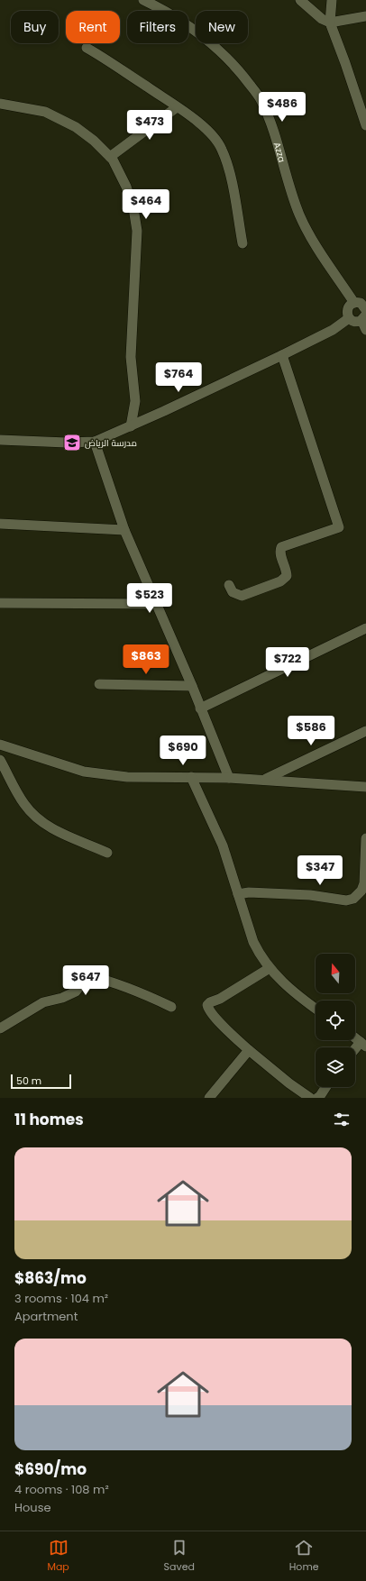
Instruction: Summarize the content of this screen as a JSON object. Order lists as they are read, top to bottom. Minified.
{"streets":{"street":["Azza"]},"places":{"school or university":["مدرسة الرياض"]},"scale_bar":"50 m","north":"top","page":{"chip":["Buy","Rent","Filters","New"],"price":["$486","$473","$464","$764","$523","$863","$722","$586","$690","$347","$647"],"scale":"50 m","heading":"11 homes","list":[{"name":"$863/mo","note":"3 rooms · 104 m² · Apartment"},{"name":"$690/mo","note":"4 rooms · 108 m² · House"}],"tabs":["Map","Saved","Home"]}}
